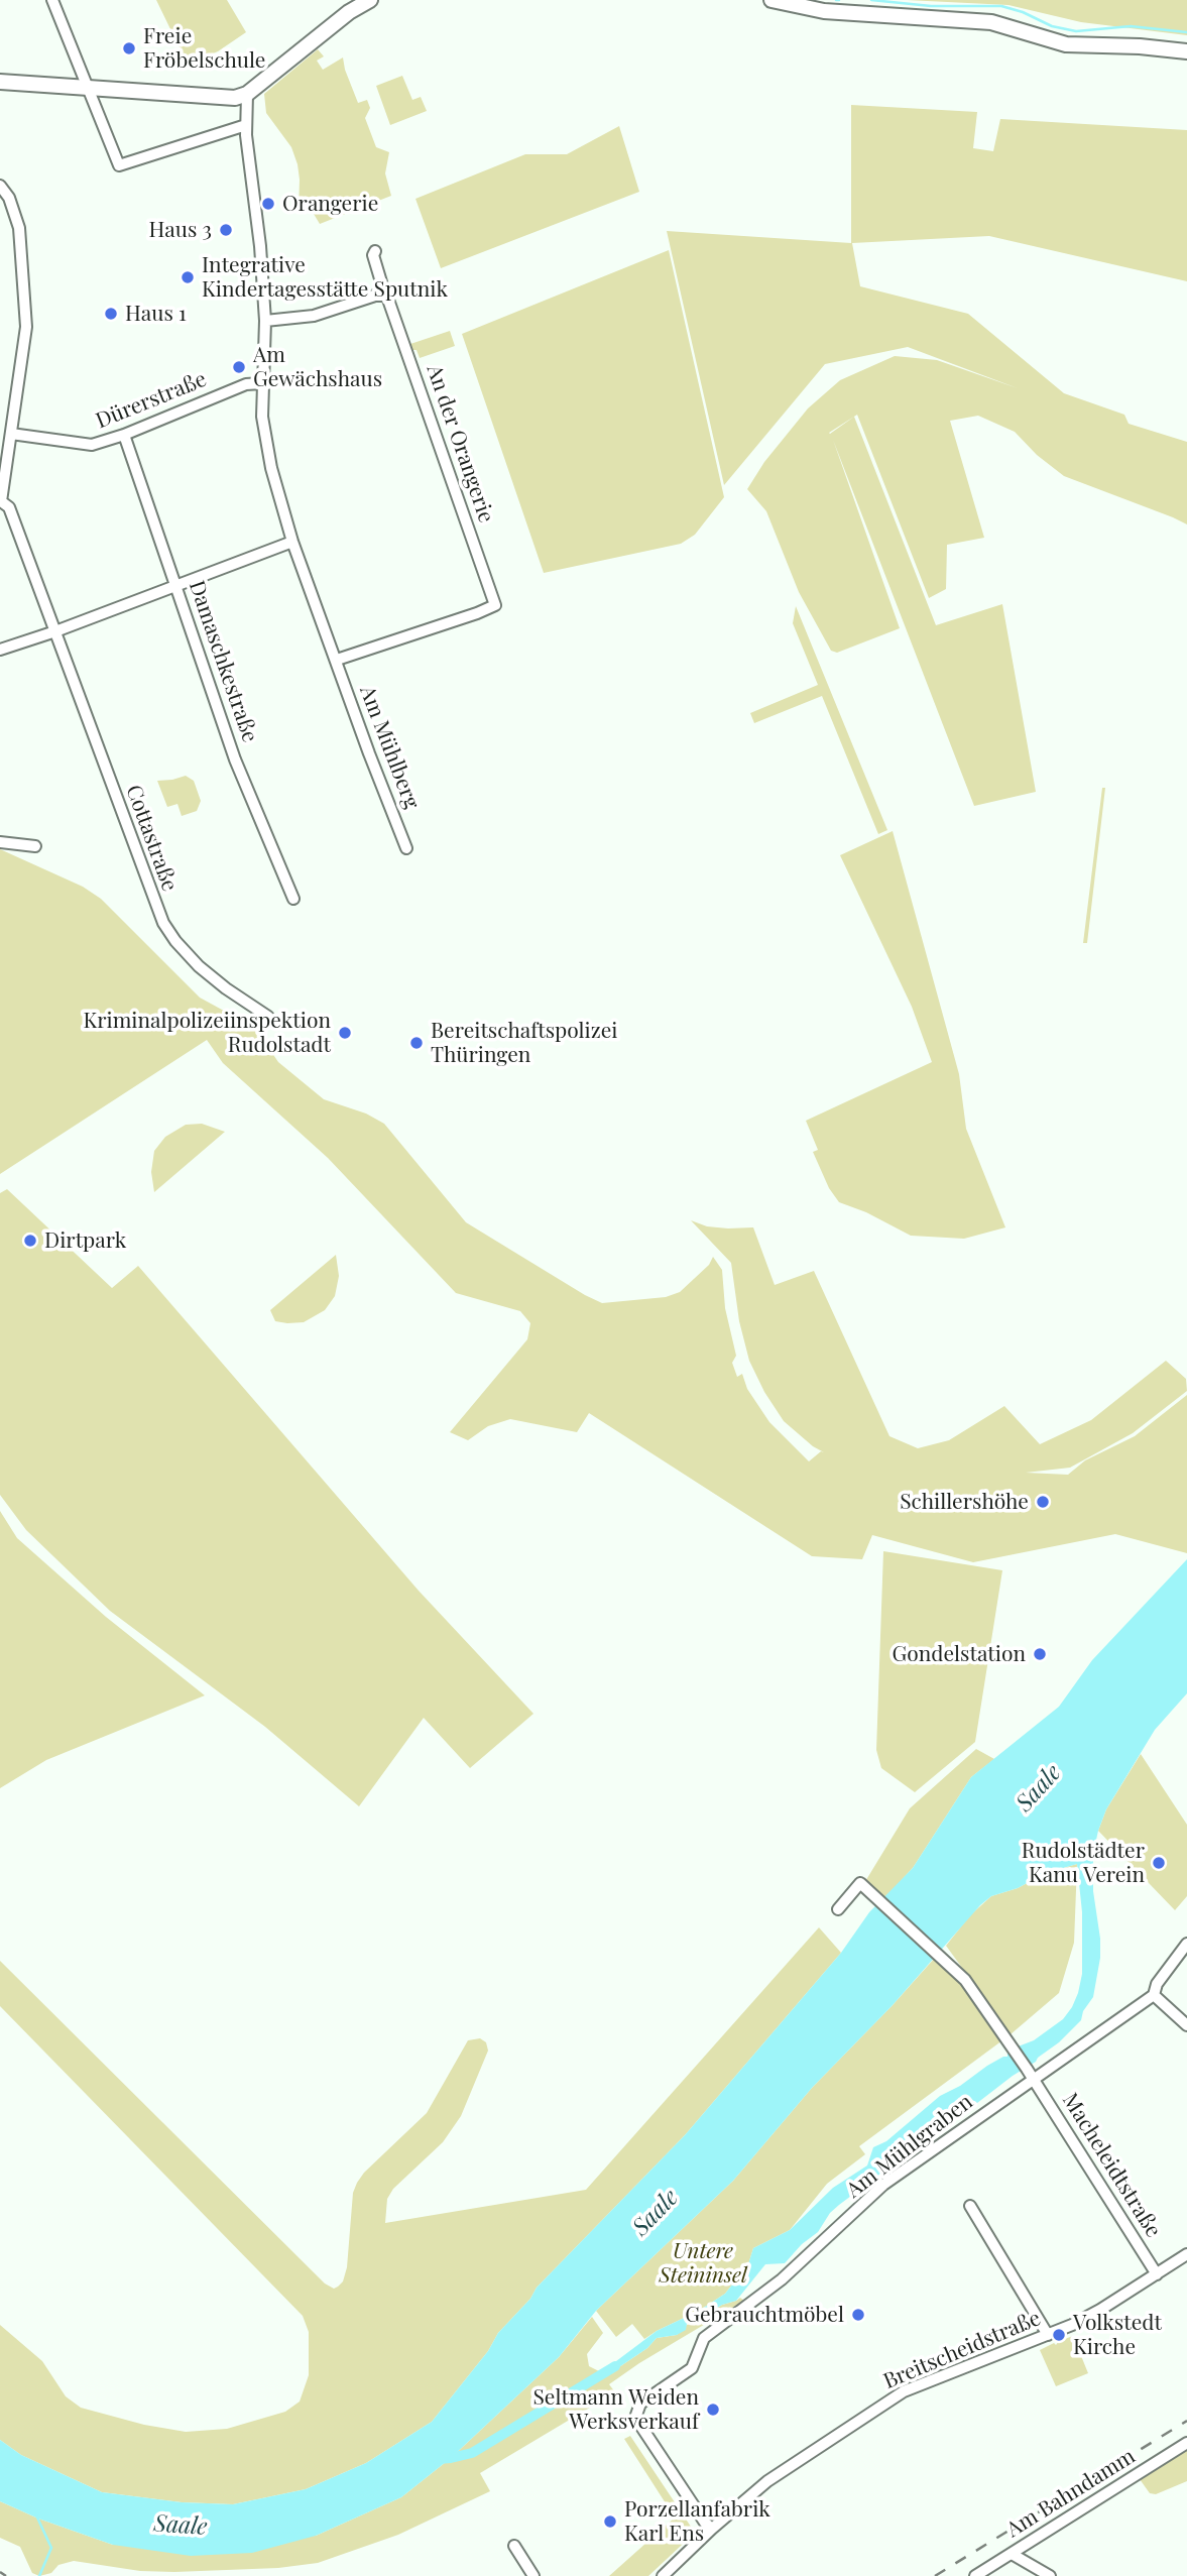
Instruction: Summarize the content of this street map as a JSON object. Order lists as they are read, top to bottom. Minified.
{"streets":{"street":["Dürerstraße","An der Orangerie","Damaschkestraße","Am Mühlberg","Cottastraße","Am Mühlgraben","Macheleidtstraße","Breitscheidstraße","Am Bahndamm"]},"crossings":[["Dürerstraße","Damaschkestraße"],["An der Orangerie","Am Mühlberg"],["Am Mühlgraben","Macheleidtstraße"],["Am Mühlgraben","Breitscheidstraße"],["Macheleidtstraße","Breitscheidstraße"]],"water":["Saale"],"parks":["Untere Steininsel"],"places":["Freie Fröbelschule","Orangerie","Haus 3","Integrative Kindertagesstätte Sputnik","Haus 1","Am Gewächshaus","Kriminalpolizeiinspektion Rudolstadt","Bereitschaftspolizei Thüringen","Dirtpark","Schillershöhe","Gondelstation","Rudolstädter Kanu Verein","Gebrauchtmöbel","Volkstedt Kirche","Seltmann Weiden Werksverkauf","Porzellanfabrik Karl Ens"]}
